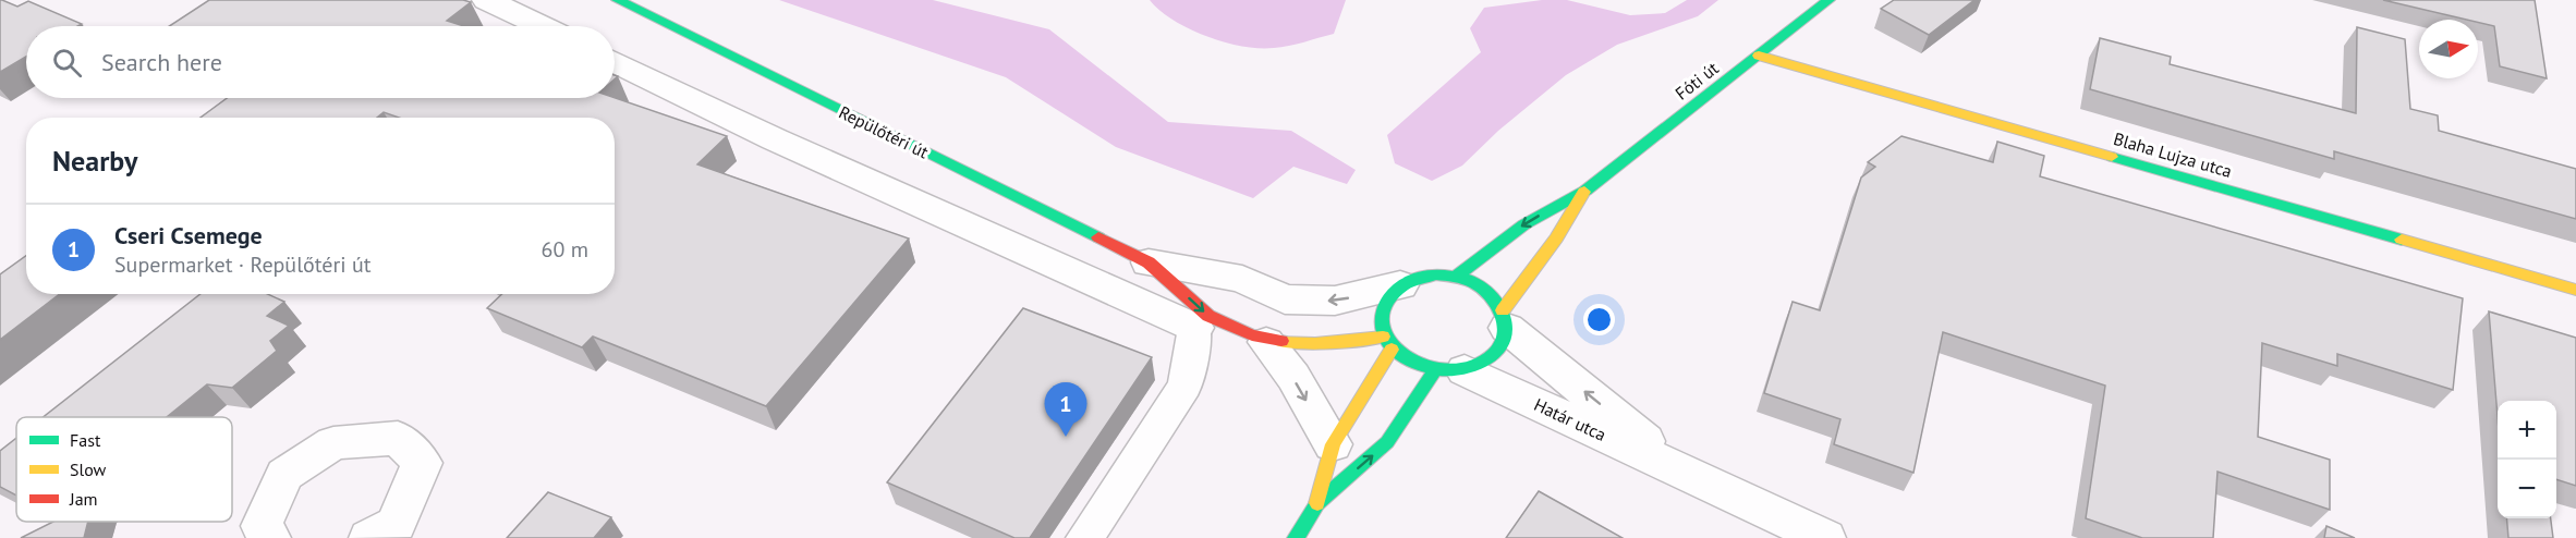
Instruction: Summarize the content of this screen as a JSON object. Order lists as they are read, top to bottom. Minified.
{"streets":{"street":["Fóti út","Repülőtéri út","Blaha Lujza utca","Határ utca"]},"crossings":[["Fóti út","Repülőtéri út"],["Fóti út","Blaha Lujza utca"],["Fóti út","Határ utca"],["Repülőtéri út","Határ utca"]],"legend":["Fast","Slow","Jam"],"north":"right","page":{"search":"Search here","heading":"Nearby","list":[{"mark":"1","name":"Cseri Csemege","note":"Supermarket · Repülőtéri út","value":"60 m"}],"pins":"1","map_buttons":["+","−"]}}
